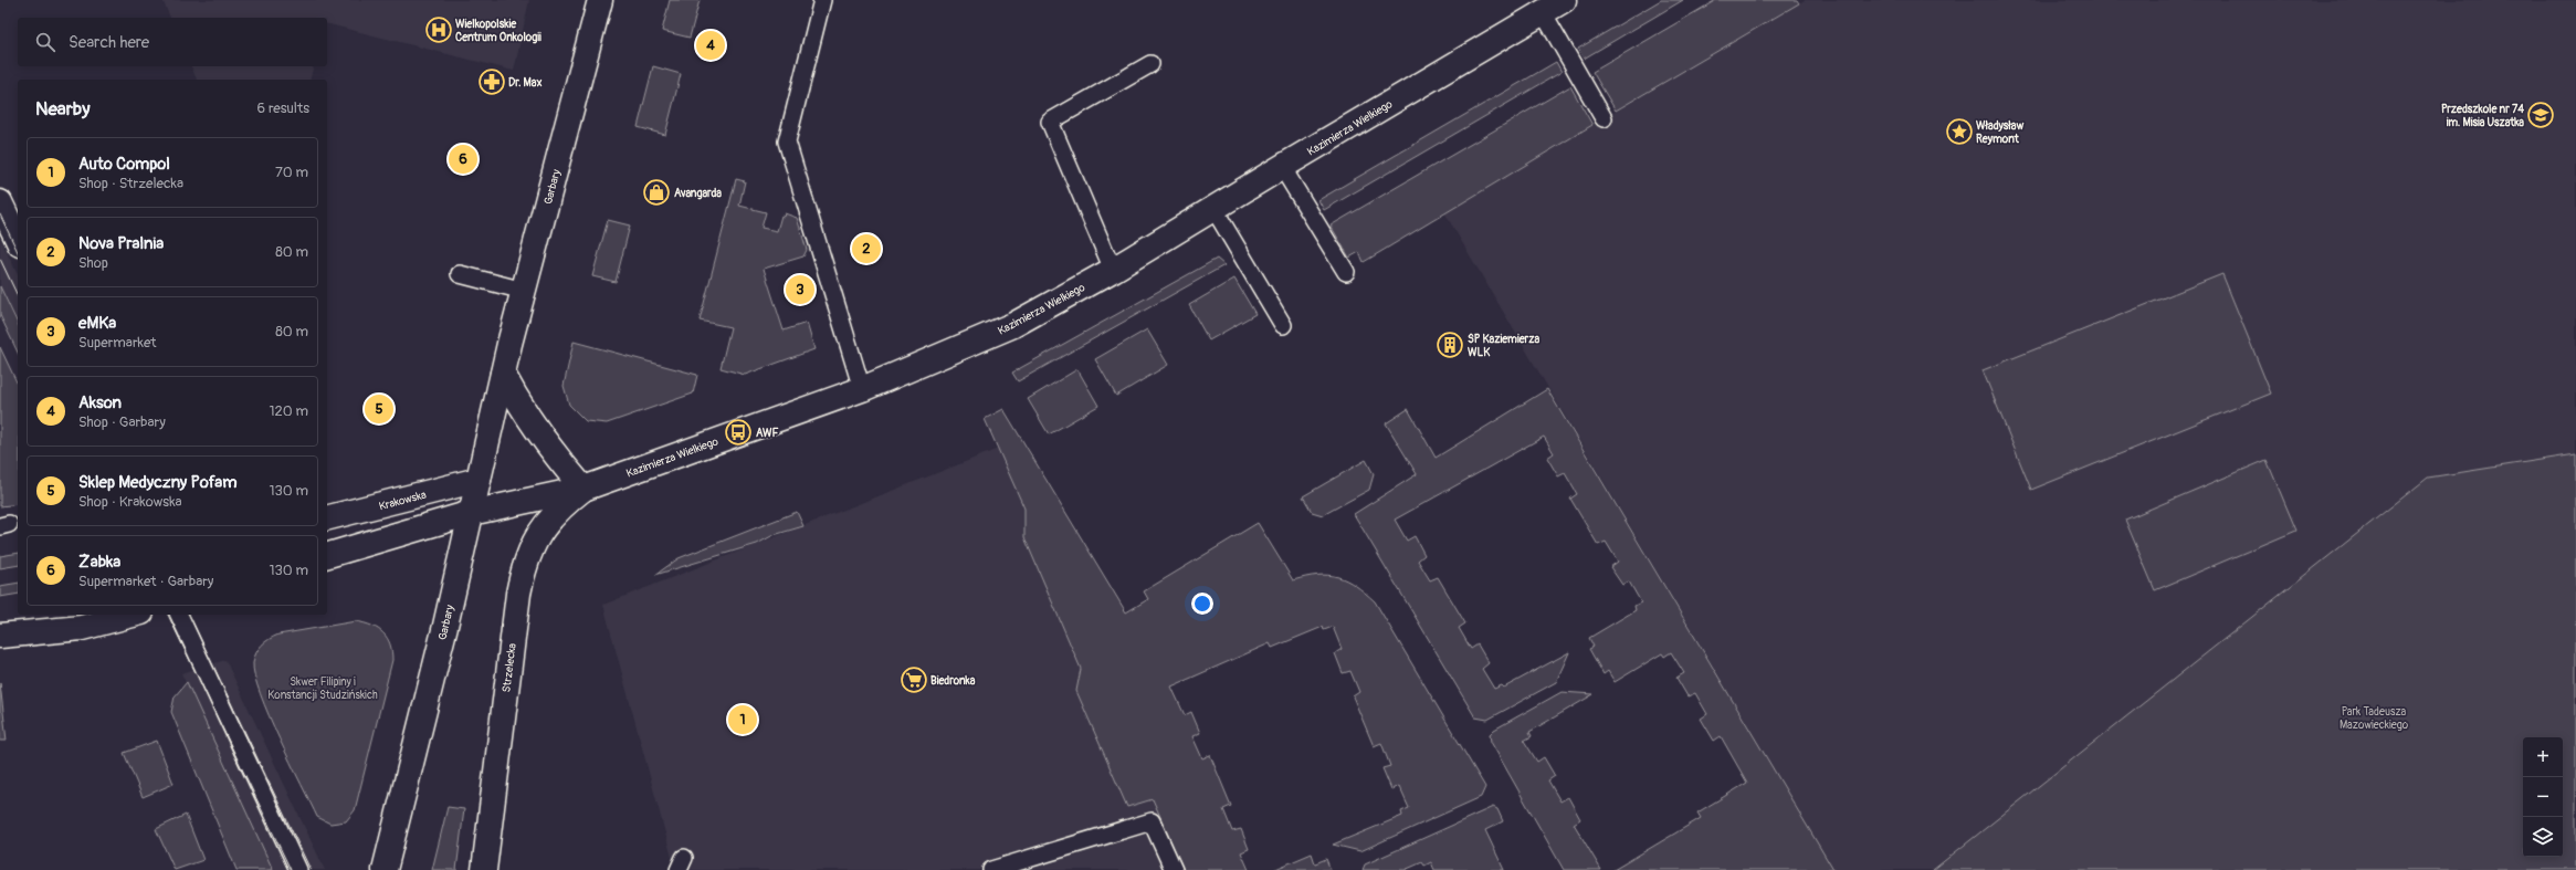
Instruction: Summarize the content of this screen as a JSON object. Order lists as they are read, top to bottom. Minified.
{"streets":{"street":["Kazimierza Wielkiego","Garbary","Krakowska","Strzelecka"]},"crossings":[["Kazimierza Wielkiego","Garbary"],["Kazimierza Wielkiego","Strzelecka"],["Garbary","Krakowska"]],"parks":["Skwer Filipiny i Konstancji Studzińskich","Park Tadeusza Mazowieckiego"],"places":{"hospital":["Wielkopolskie Centrum Onkologii"],"pharmacy":["Dr. Max"],"school or university":["Przedszkole nr 74 im. Misia Uszatka"],"place":["Władysław Reymont"],"shop":["Avangarda"],"building":["SP Kaziemierza WLK"],"bus stop":["AWF"],"supermarket":["Biedronka"]},"page":{"search":"Search here","pins":["4","6","2","3","5","1"],"heading":["Nearby","6 results"],"list":[{"mark":"1","name":"Auto Compol","note":"Shop · Strzelecka","value":"70 m"},{"mark":"2","name":"Nova Pralnia","note":"Shop","value":"80 m"},{"mark":"3","name":"eMKa","note":"Supermarket","value":"80 m"},{"mark":"4","name":"Akson","note":"Shop · Garbary","value":"120 m"},{"mark":"5","name":"Sklep Medyczny Pofam","note":"Shop · Krakowska","value":"130 m"},{"mark":"6","name":"Żabka","note":"Supermarket · Garbary","value":"130 m"}],"map_buttons":["+","−"]}}
